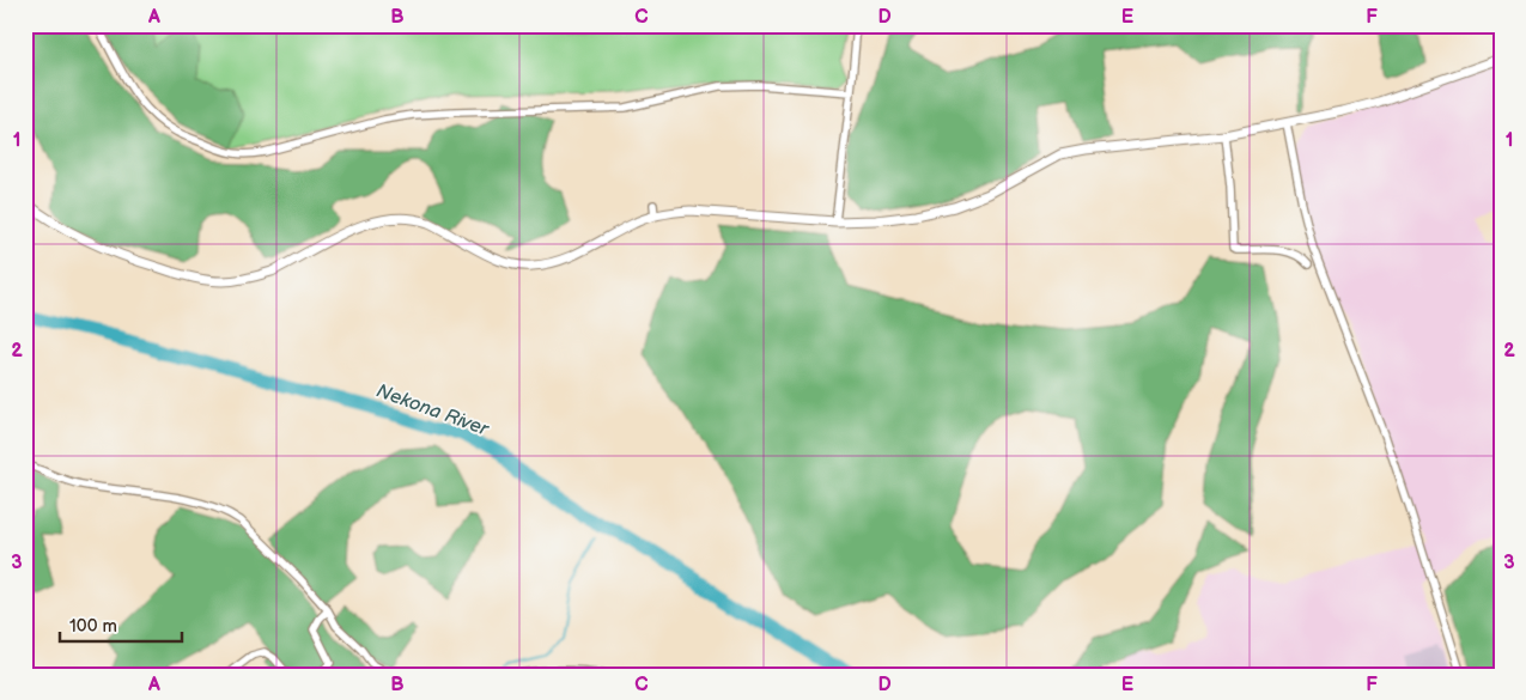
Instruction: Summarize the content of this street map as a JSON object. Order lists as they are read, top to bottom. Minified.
{"water":["Nekona River"],"scale_bar":"100 m","grid":{"columns":["A","B","C","D","E","F"],"rows":["1","2","3"]}}
